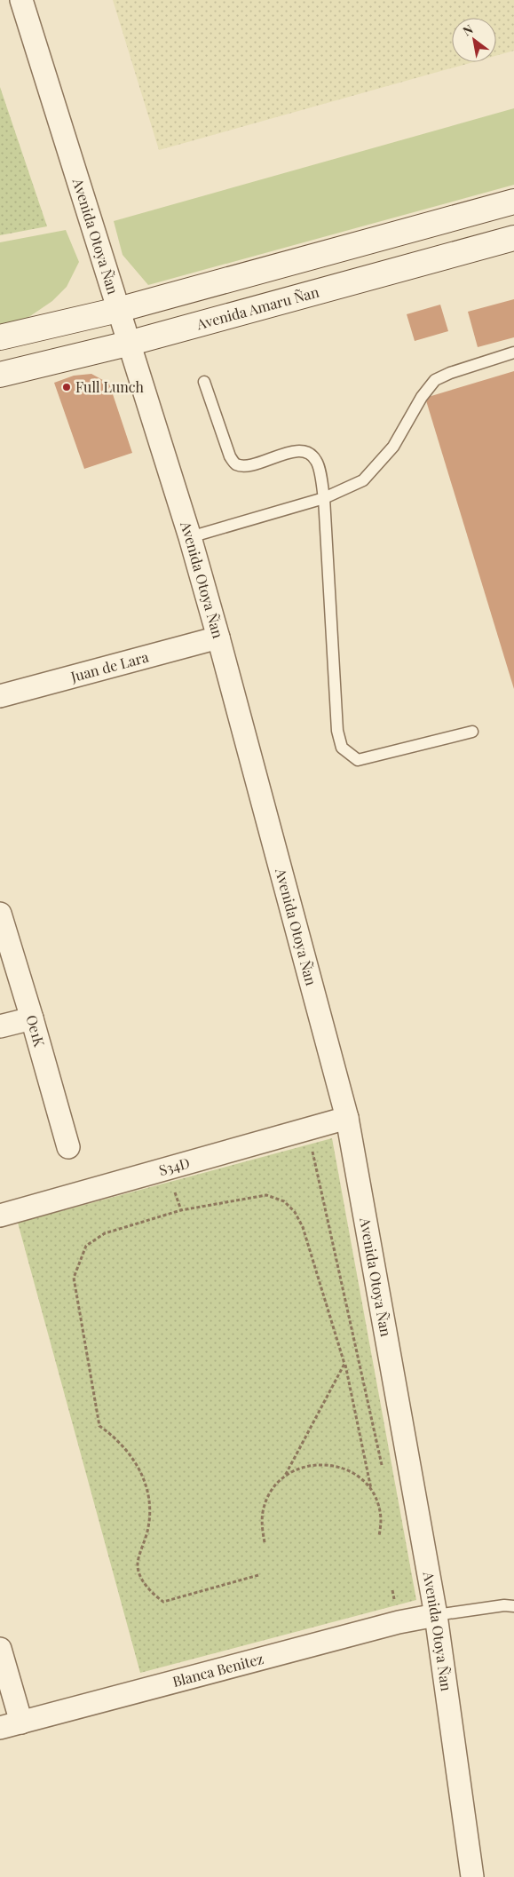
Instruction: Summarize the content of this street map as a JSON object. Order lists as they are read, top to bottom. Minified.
{"streets":{"main road":["Avenida Amaru Ñan"],"street":["Avenida Otoya Ñan","Juan de Lara","Oe1K","S34D","Blanca Benitez"]},"crossings":[["Avenida Otoya Ñan","Avenida Amaru Ñan"],["Avenida Otoya Ñan","Juan de Lara"],["Avenida Otoya Ñan","S34D"],["Avenida Otoya Ñan","Blanca Benitez"]],"places":["Full Lunch"],"north":"top left"}
